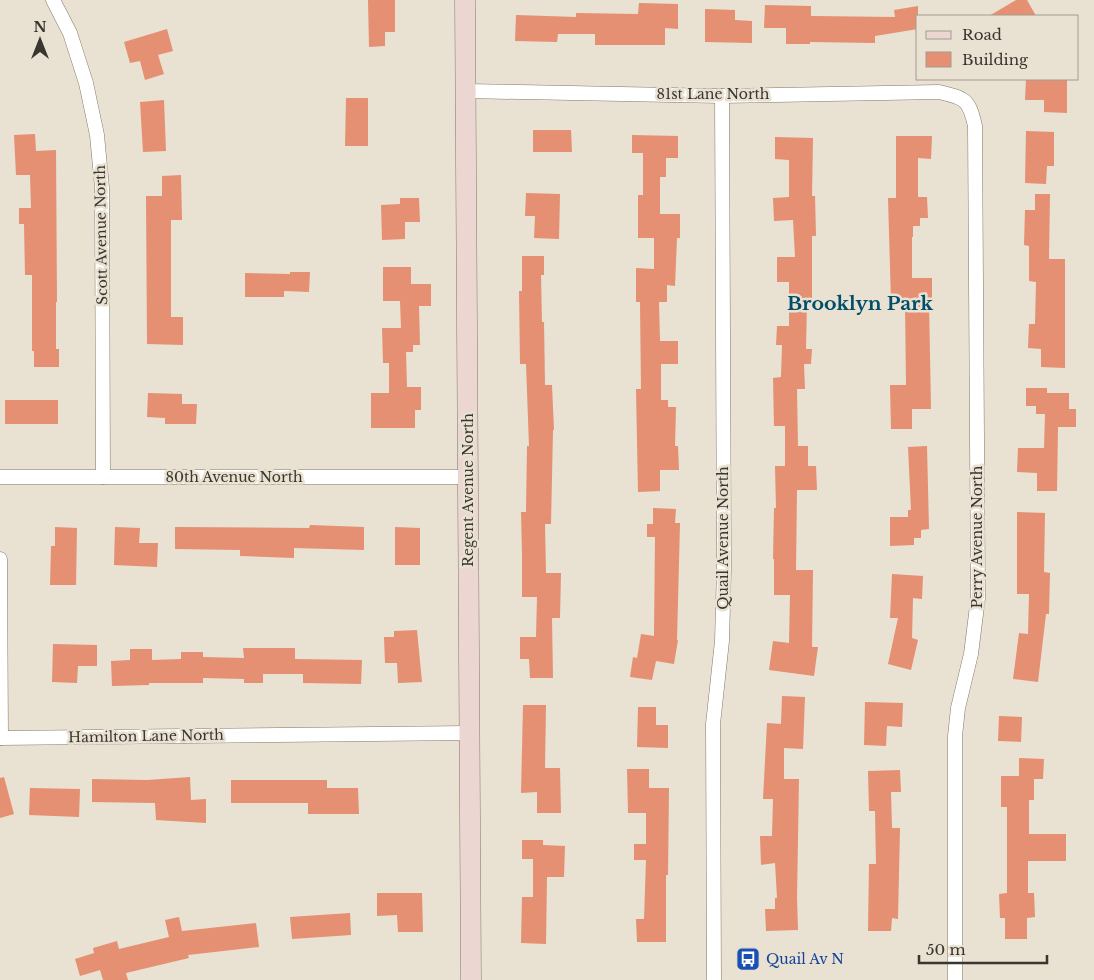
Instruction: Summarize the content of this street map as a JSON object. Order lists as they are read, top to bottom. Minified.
{"streets":{"street":["81st Lane North","Scott Avenue North","80th Avenue North","Regent Avenue North","Perry Avenue North","Quail Avenue North","Hamilton Lane North"]},"crossings":[["81st Lane North","Regent Avenue North"],["81st Lane North","Perry Avenue North"],["81st Lane North","Quail Avenue North"],["Scott Avenue North","80th Avenue North"],["80th Avenue North","Regent Avenue North"],["Regent Avenue North","Hamilton Lane North"]],"districts":["Brooklyn Park"],"places":{"bus stop":["Quail Av N"]},"legend":["Road","Building"],"scale_bar":"50 m","north":"top"}
